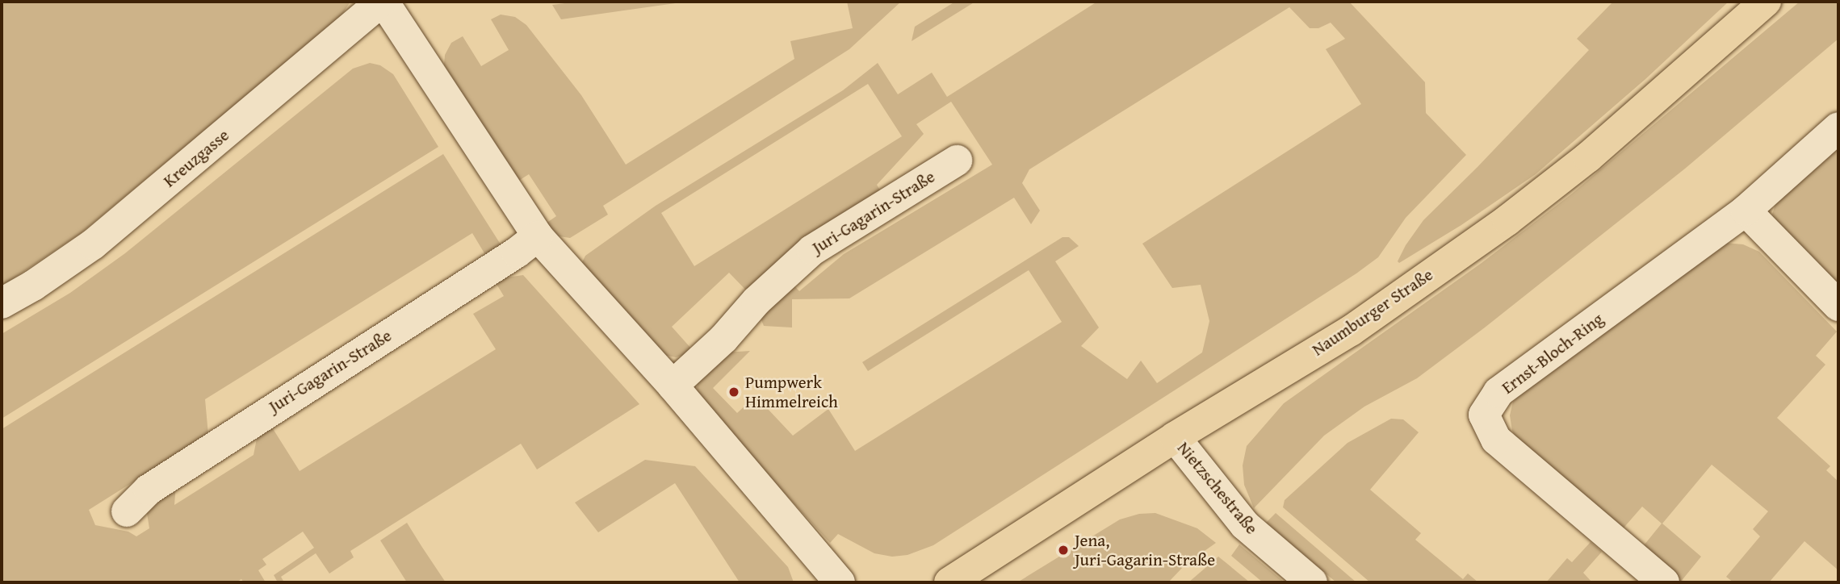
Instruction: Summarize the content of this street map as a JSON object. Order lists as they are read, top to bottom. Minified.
{"streets":{"main road":["Naumburger Straße"],"street":["Kreuzgasse","Juri-Gagarin-Straße","Ernst-Bloch-Ring","Nietzschestraße"]},"crossings":[["Naumburger Straße","Nietzschestraße"]],"places":["Pumpwerk Himmelreich","Jena, Juri-Gagarin-Straße"]}
